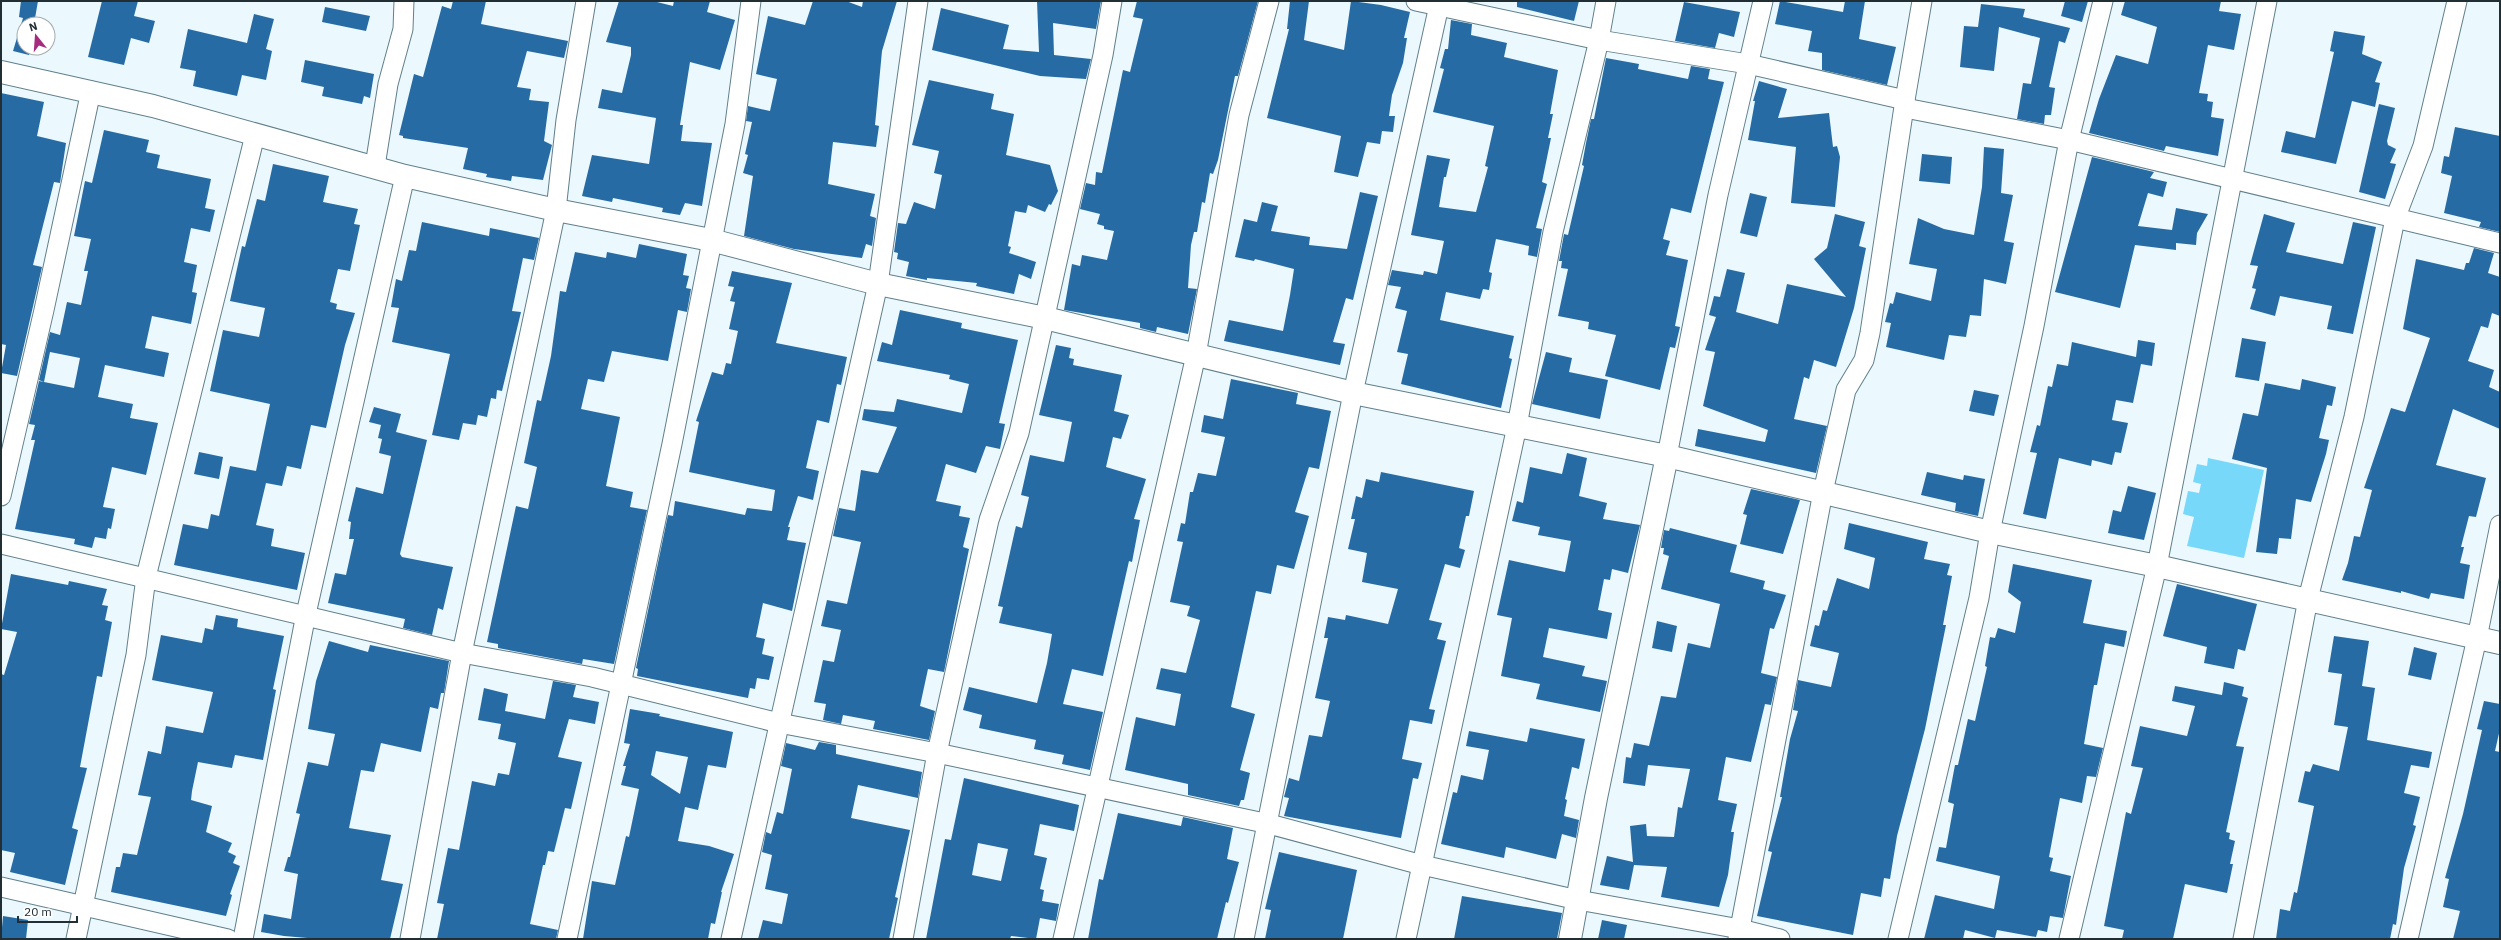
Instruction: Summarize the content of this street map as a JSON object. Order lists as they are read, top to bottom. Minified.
{"scale_bar":"20 m","north":"top"}
